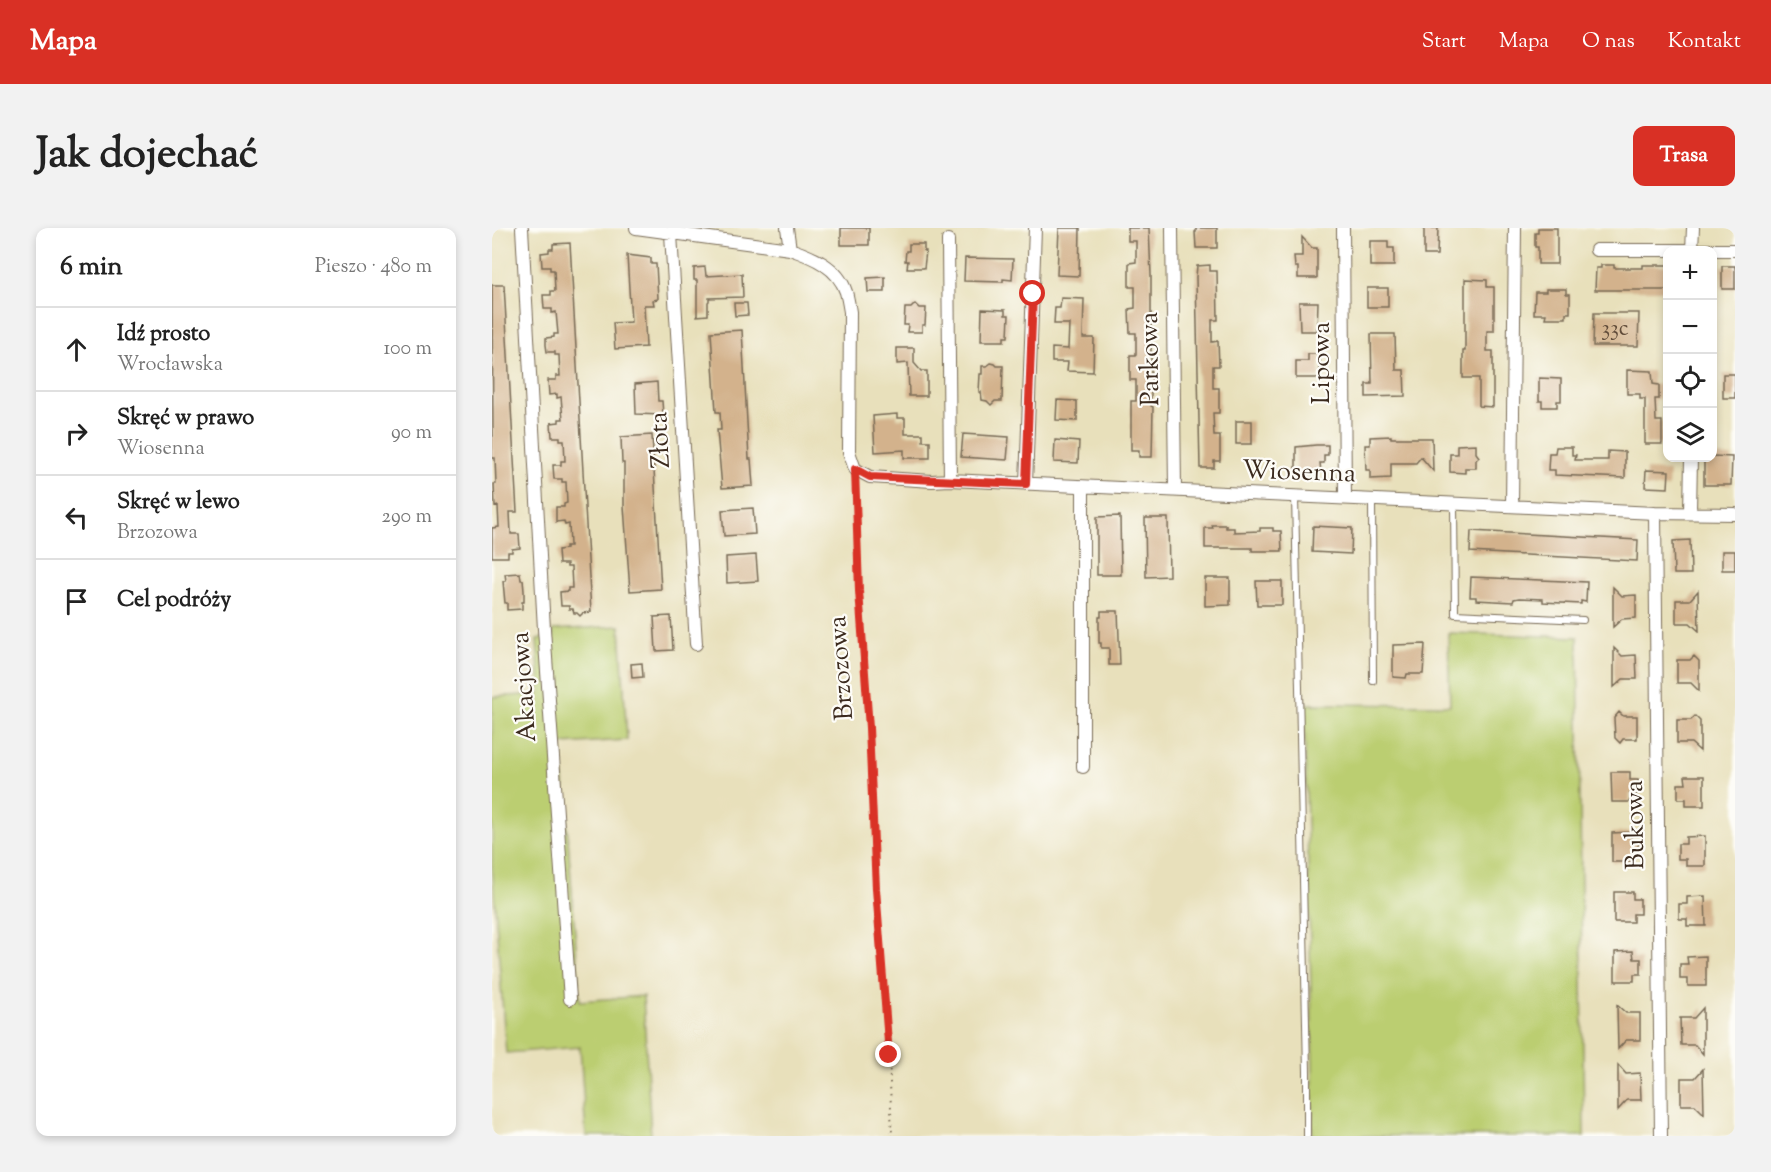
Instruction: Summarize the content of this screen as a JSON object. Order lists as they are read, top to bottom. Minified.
{"streets":{"street":["Parkowa","Lipowa","Złota","Wiosenna","Akacjowa","Bukowa"],"path":["Brzozowa"]},"crossings":[["Parkowa","Wiosenna"],["Lipowa","Wiosenna"],["Wiosenna","Brzozowa"],["Wiosenna","Bukowa"]],"house_numbers":["33c"],"page":{"header":"Mapa","nav":["Start","Mapa","O nas","Kontakt"],"title":"Jak dojechać","buttons":"Trasa","heading":["6 min","Pieszo · 480 m"],"map_buttons":["+","−"],"list":[["Idź prosto","Wrocławska","100 m"],["Skręć w prawo","Wiosenna","90 m"],["Skręć w lewo","Brzozowa","290 m"],"Cel podróży"]}}
